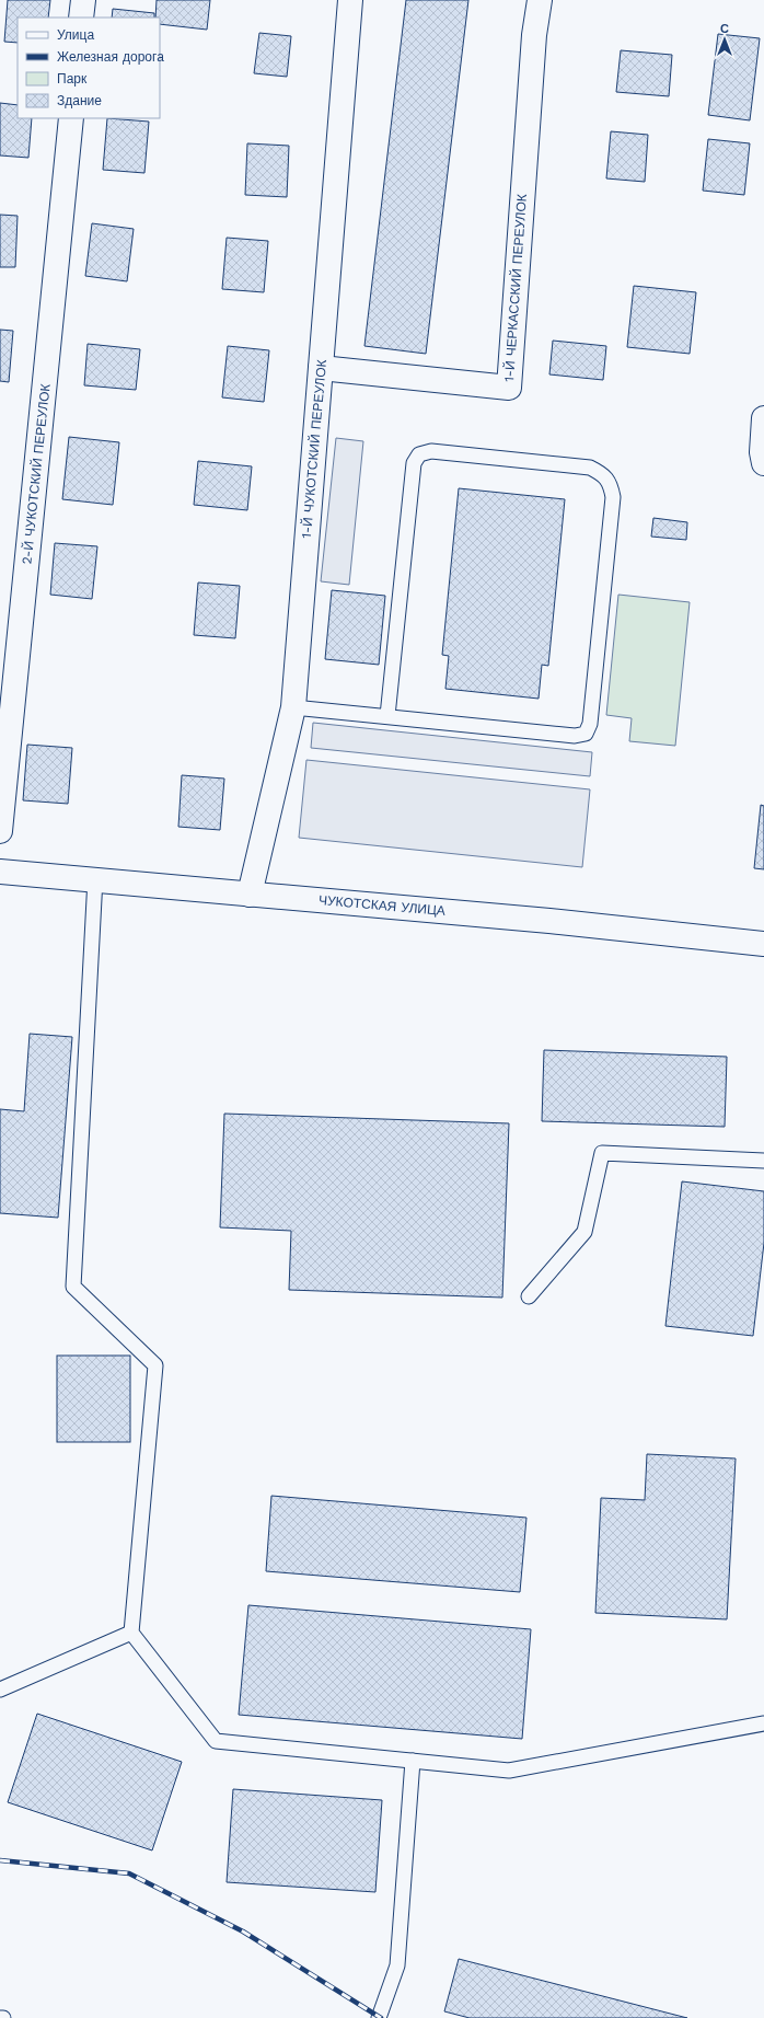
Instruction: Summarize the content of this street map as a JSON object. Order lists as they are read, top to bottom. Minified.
{"streets":{"street":["1-Й ЧЕРКАССКИЙ ПЕРЕУЛОК","1-Й ЧУКОТСКИЙ ПЕРЕУЛОК","2-Й ЧУКОТСКИЙ ПЕРЕУЛОК","ЧУКОТСКАЯ УЛИЦА"]},"crossings":[["1-Й ЧЕРКАССКИЙ ПЕРЕУЛОК","1-Й ЧУКОТСКИЙ ПЕРЕУЛОК"],["1-Й ЧУКОТСКИЙ ПЕРЕУЛОК","ЧУКОТСКАЯ УЛИЦА"]],"legend":["Улица","Железная дорога","Парк","Здание"],"north":"top"}
